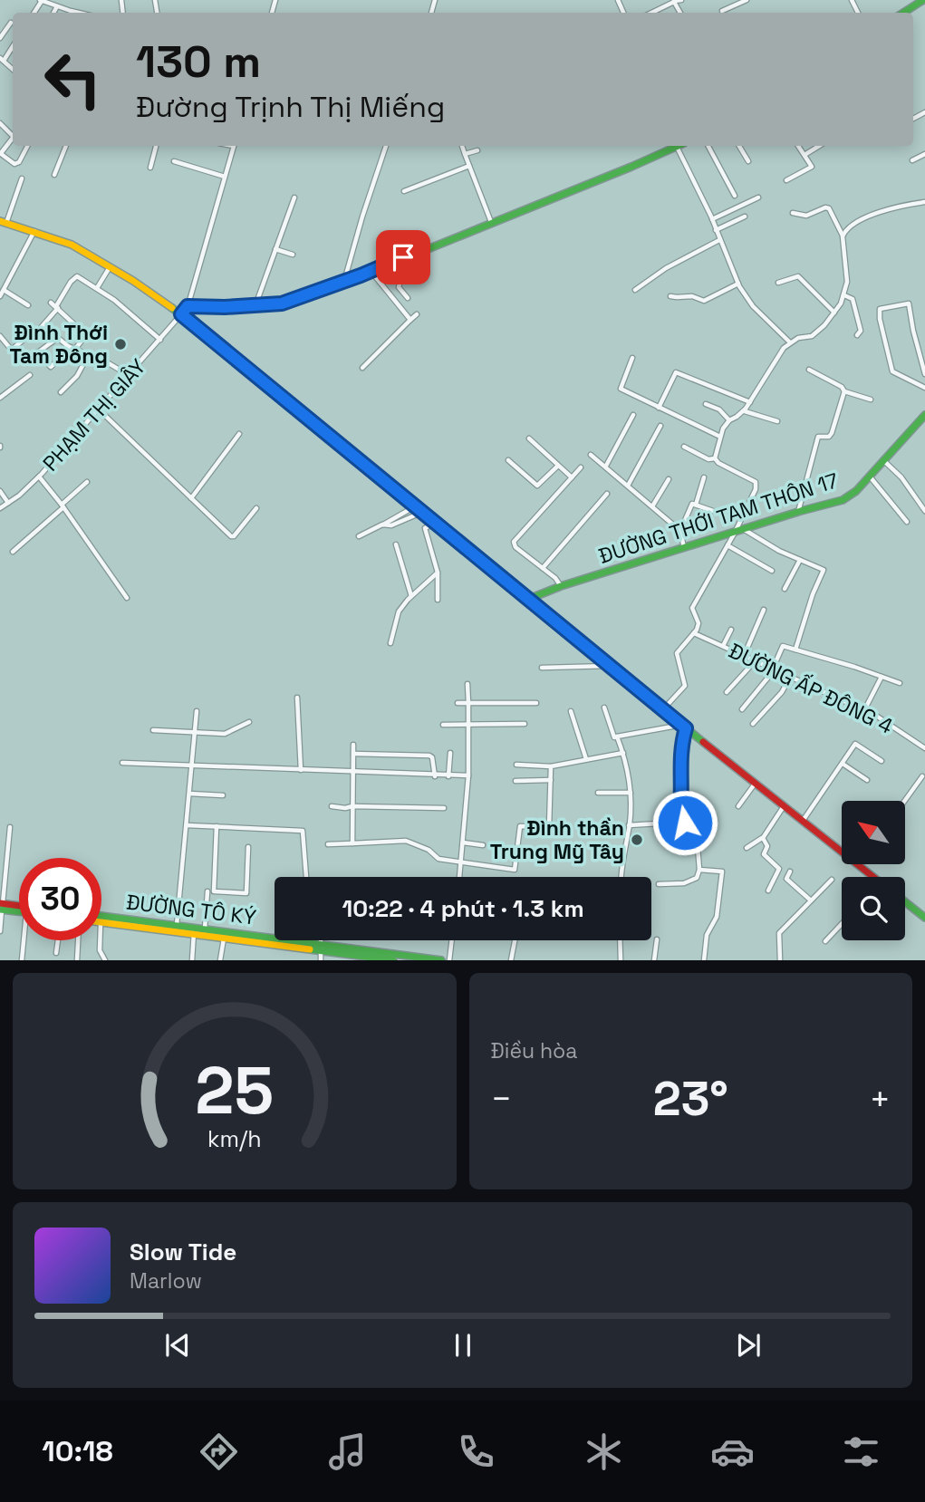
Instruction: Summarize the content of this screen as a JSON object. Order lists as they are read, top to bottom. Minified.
{"streets":{"main road":["ĐƯỜNG THỚI TAM THÔN 17","ĐƯỜNG TÔ KÝ"],"street":["PHẠM THỊ GIÂY","ĐƯỜNG ẤP ĐÔNG 4"]},"places":["Đình Thới Tam Đông","Đình thần Trung Mỹ Tây"],"north":"top left","page":{"turn":["130 m","Đường Trịnh Thị Miếng"],"limit":"30","trip":"10:22 · 4 phút · 1.3 km","tile":"Điều hòa","heat":["−","23°","+"],"song":["Slow Tide","Marlow"],"tabs":"10:18","gauge":["25","km/h"]}}
